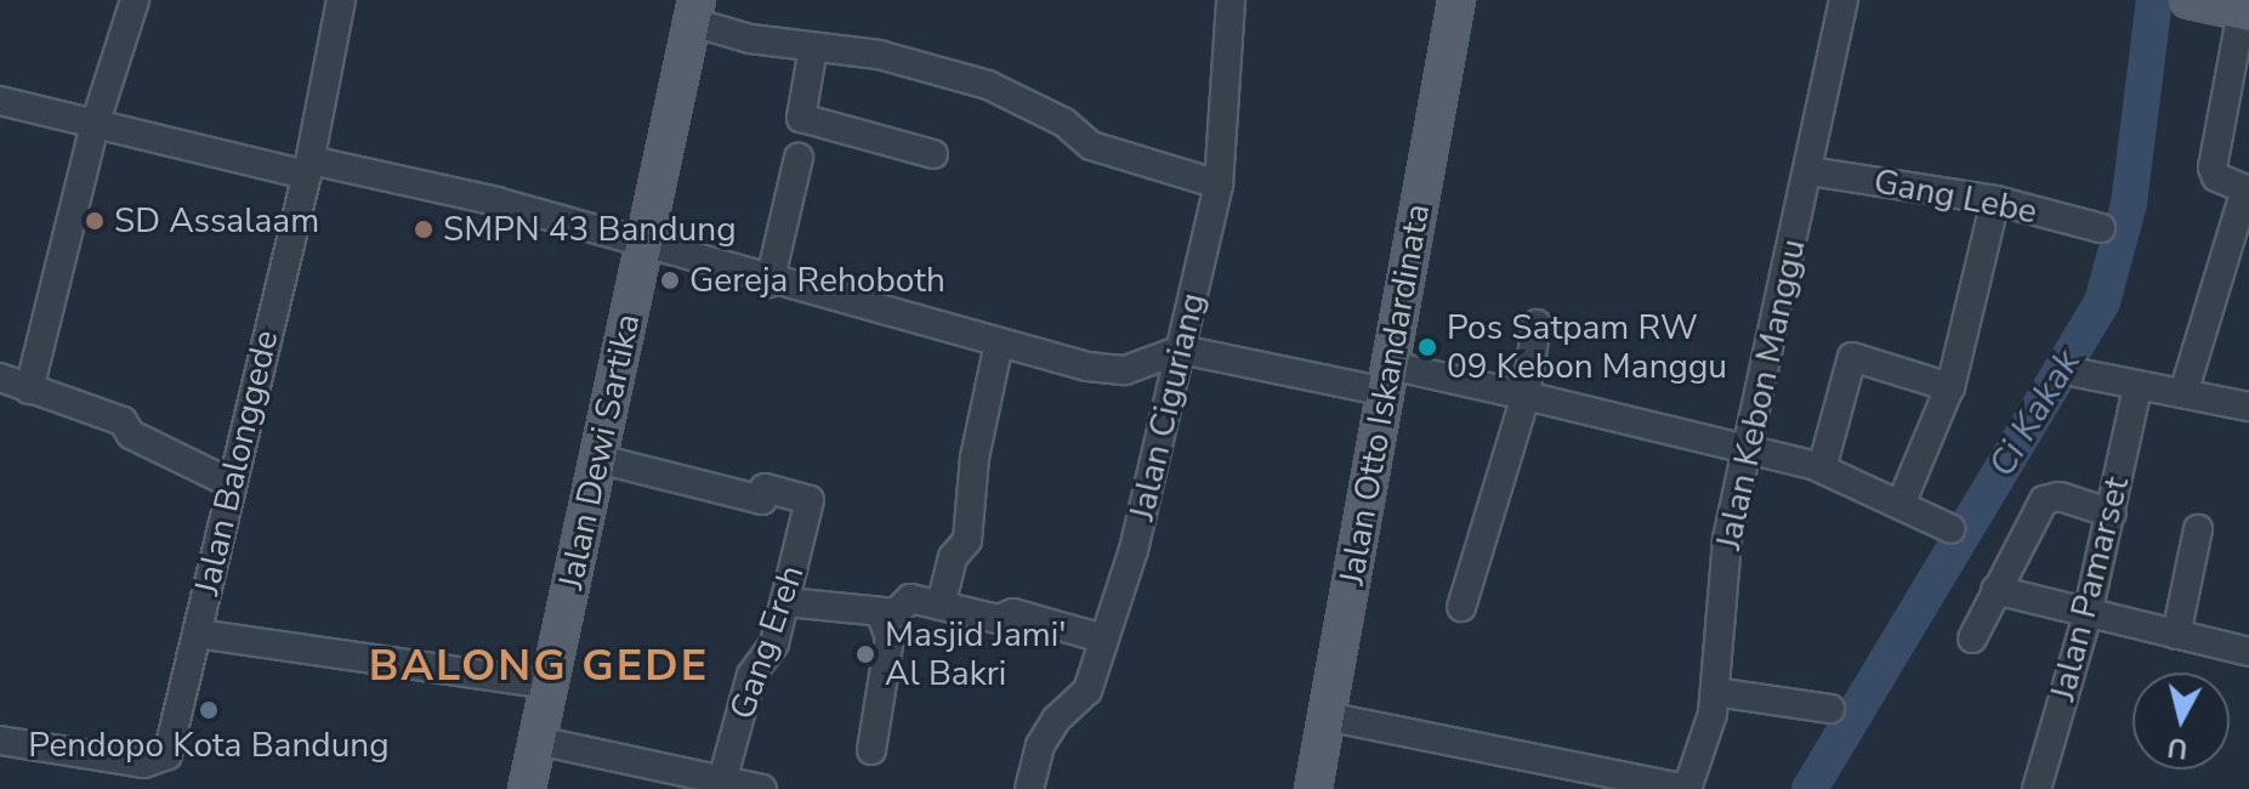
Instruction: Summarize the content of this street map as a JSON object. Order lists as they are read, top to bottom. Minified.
{"streets":{"main road":["Jalan Otto Iskandardinata","Jalan Dewi Sartika"],"street":["Gang Lebe","Jalan Kebon Manggu","Jalan Ciguriang","Jalan Balonggede","Jalan Pamarset","Gang Ereh"]},"crossings":[["Gang Lebe","Jalan Kebon Manggu"],["Jalan Dewi Sartika","Gang Ereh"]],"districts":["BALONG GEDE"],"water":["Ci Kakak"],"places":["SD Assalaam","SMPN 43 Bandung","Gereja Rehoboth","Pos Satpam RW 09 Kebon Manggu","Masjid Jami' Al Bakri","Pendopo Kota Bandung"],"north":"bottom"}
